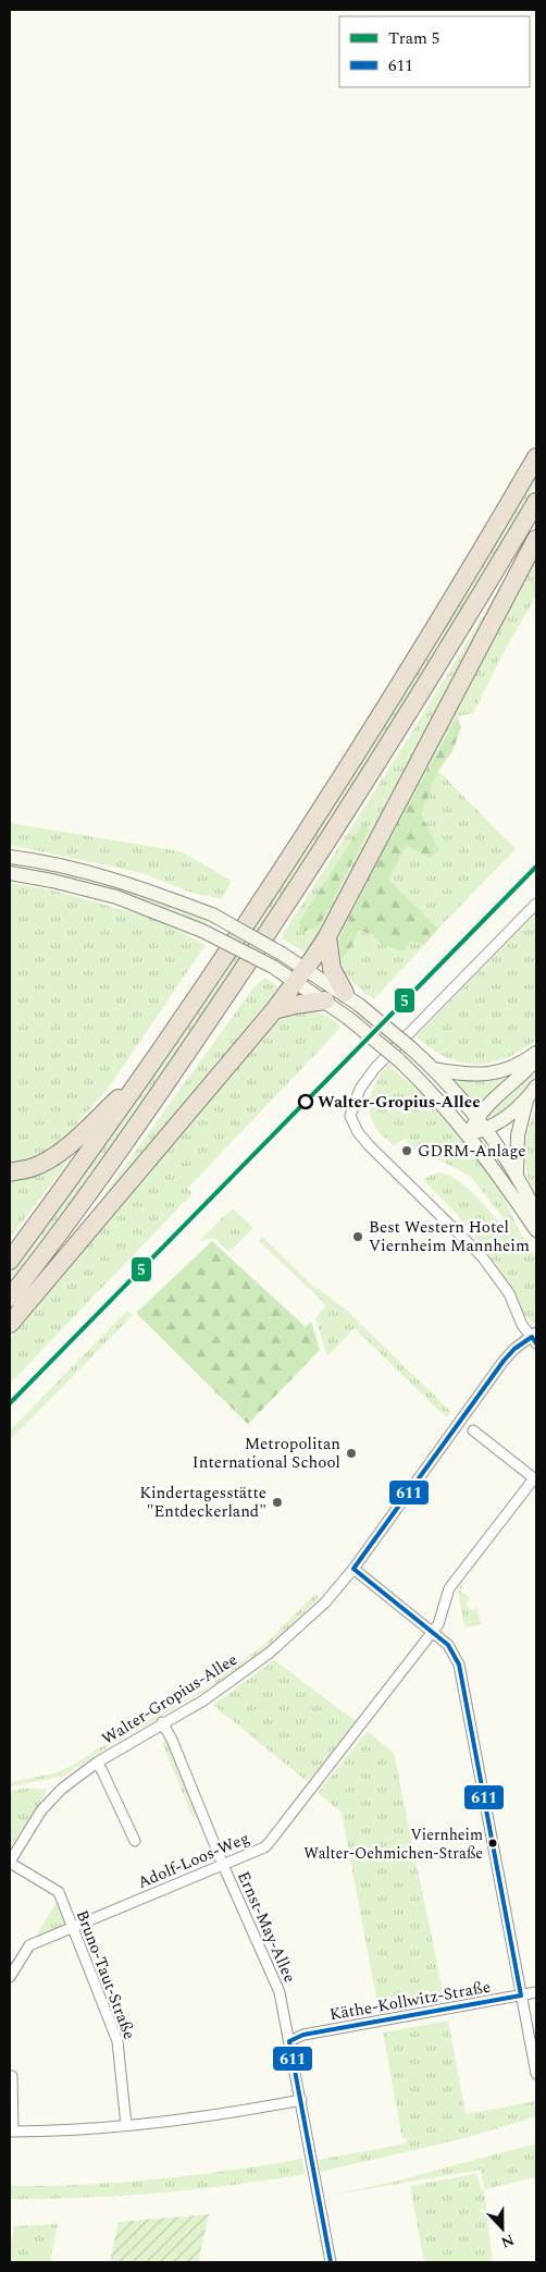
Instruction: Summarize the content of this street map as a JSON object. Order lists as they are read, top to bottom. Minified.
{"streets":{"street":["Walter-Gropius-Allee","Adolf-Loos-Weg","Ernst-May-Allee","Bruno-Taut-Straße","Käthe-Kollwitz-Straße"]},"crossings":[["Walter-Gropius-Allee","Ernst-May-Allee"],["Walter-Gropius-Allee","Bruno-Taut-Straße"],["Adolf-Loos-Weg","Ernst-May-Allee"],["Adolf-Loos-Weg","Bruno-Taut-Straße"],["Ernst-May-Allee","Käthe-Kollwitz-Straße"]],"places":["Walter-Gropius-Allee","GDRM-Anlage","Best Western Hotel Viernheim Mannheim","Metropolitan International School","Kindertagesstätte \"Entdeckerland\"","Viernheim Walter-Oehmichen-Straße"],"lines":["tram line 5","transit line 611"],"legend":["Tram 5","611"],"north":"bottom"}
